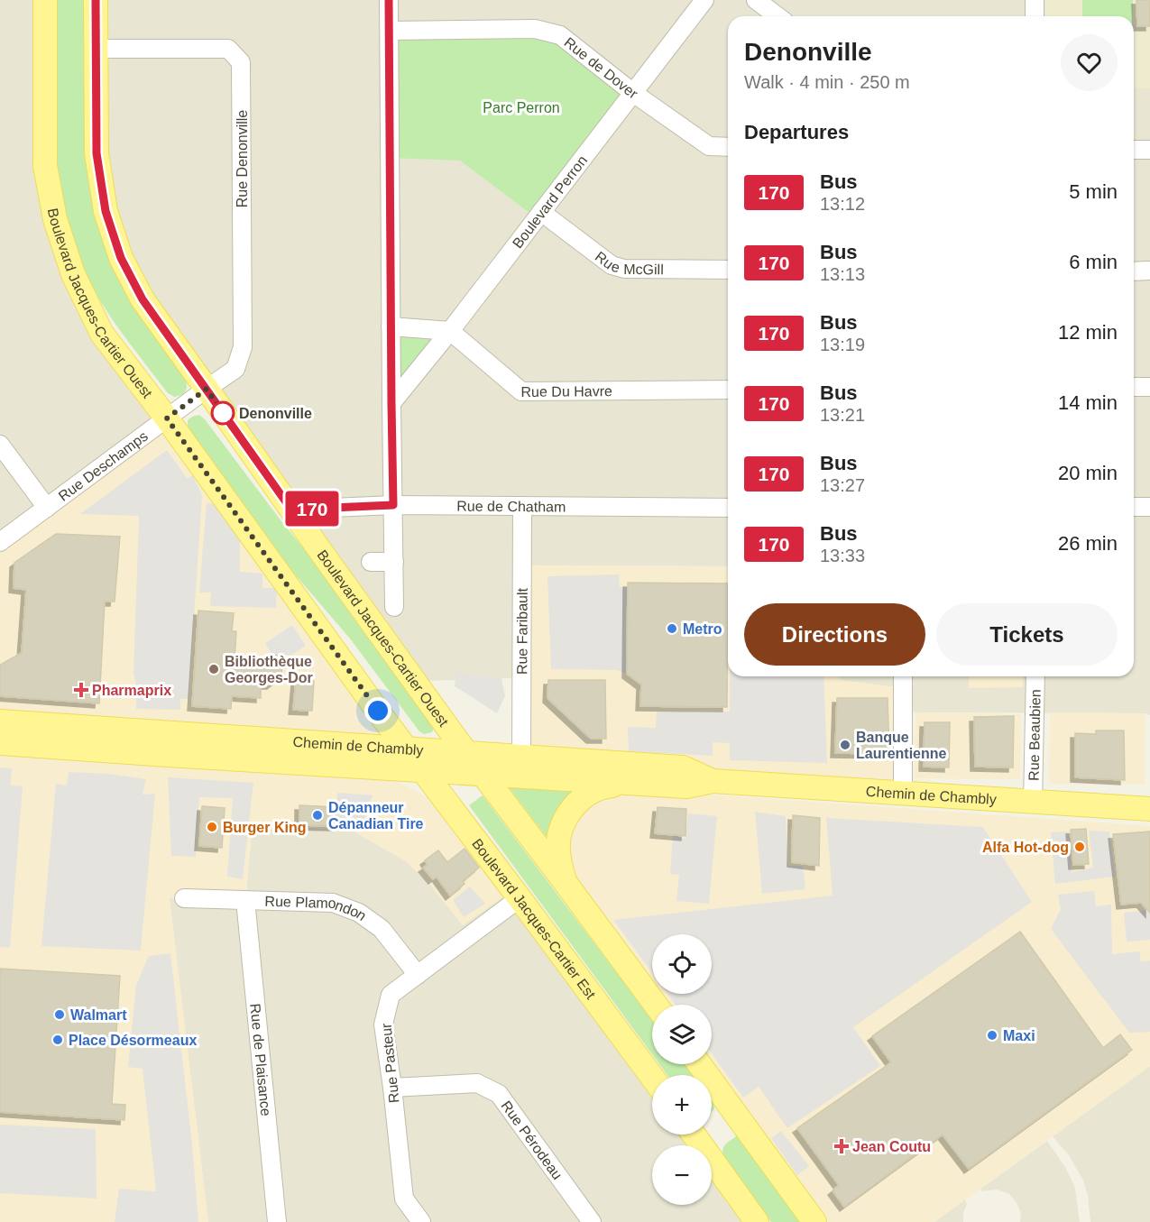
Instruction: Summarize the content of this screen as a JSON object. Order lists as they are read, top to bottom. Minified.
{"streets":{"main road":["Boulevard Jacques-Cartier Ouest","Chemin de Chambly","Boulevard Jacques-Cartier Est"],"street":["Rue de Dover","Rue Denonville","Boulevard Perron","Rue McGill","Rue Du Havre","Rue Deschamps","Rue de Chatham","Rue Faribault","Rue Beaubien","Rue Plamondon","Rue de Plaisance","Rue Pasteur","Rue Pérodeau"]},"crossings":[["Rue de Dover","Boulevard Perron"],["Rue Denonville","Boulevard Jacques-Cartier Ouest"],["Rue Denonville","Rue Deschamps"],["Boulevard Perron","Rue McGill"],["Boulevard Perron","Rue Du Havre"],["Boulevard Jacques-Cartier Ouest","Rue Deschamps"],["Boulevard Jacques-Cartier Ouest","Rue de Chatham"],["Boulevard Jacques-Cartier Ouest","Chemin de Chambly"],["Boulevard Jacques-Cartier Ouest","Boulevard Jacques-Cartier Est"],["Rue de Chatham","Rue Faribault"],["Rue Faribault","Chemin de Chambly"],["Rue Beaubien","Chemin de Chambly"],["Chemin de Chambly","Boulevard Jacques-Cartier Est"],["Rue Plamondon","Rue de Plaisance"],["Rue Plamondon","Rue Pasteur"],["Boulevard Jacques-Cartier Est","Rue Pasteur"],["Rue Pasteur","Rue Pérodeau"]],"parks":["Parc Perron"],"places":{"other":["Denonville","Metro","Bibliothèque Georges-Dor","Banque Laurentienne","Dépanneur Canadian Tire","Burger King","Alfa Hot-dog","Walmart","Maxi","Place Désormeaux"],"health":["Pharmaprix","Jean Coutu"]},"lines":["bus line 170"],"page":{"on_map":"170","heading":[["Denonville","Walk · 4 min · 250 m"],"Departures"],"list":[{"mark":"170","name":"Bus","note":"13:12","value":"5 min"},{"mark":"170","name":"Bus","note":"13:13","value":"6 min"},{"mark":"170","name":"Bus","note":"13:19","value":"12 min"},{"mark":"170","name":"Bus","note":"13:21","value":"14 min"},{"mark":"170","name":"Bus","note":"13:27","value":"20 min"},{"mark":"170","name":"Bus","note":"13:33","value":"26 min"}],"buttons":["Directions","Tickets"],"map_buttons":["+","−"]}}
